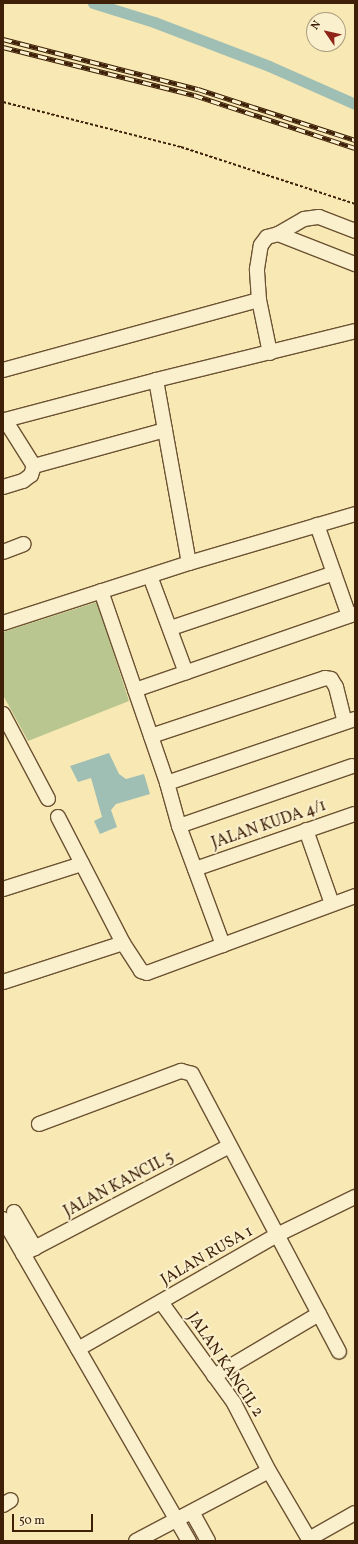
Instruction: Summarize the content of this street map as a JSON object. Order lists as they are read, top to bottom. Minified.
{"streets":{"street":["JALAN KUDA 4/1","JALAN KANCIL 5","JALAN RUSA 1","JALAN KANCIL 2"]},"crossings":[["JALAN RUSA 1","JALAN KANCIL 2"]],"scale_bar":"50 m","north":"top left"}
